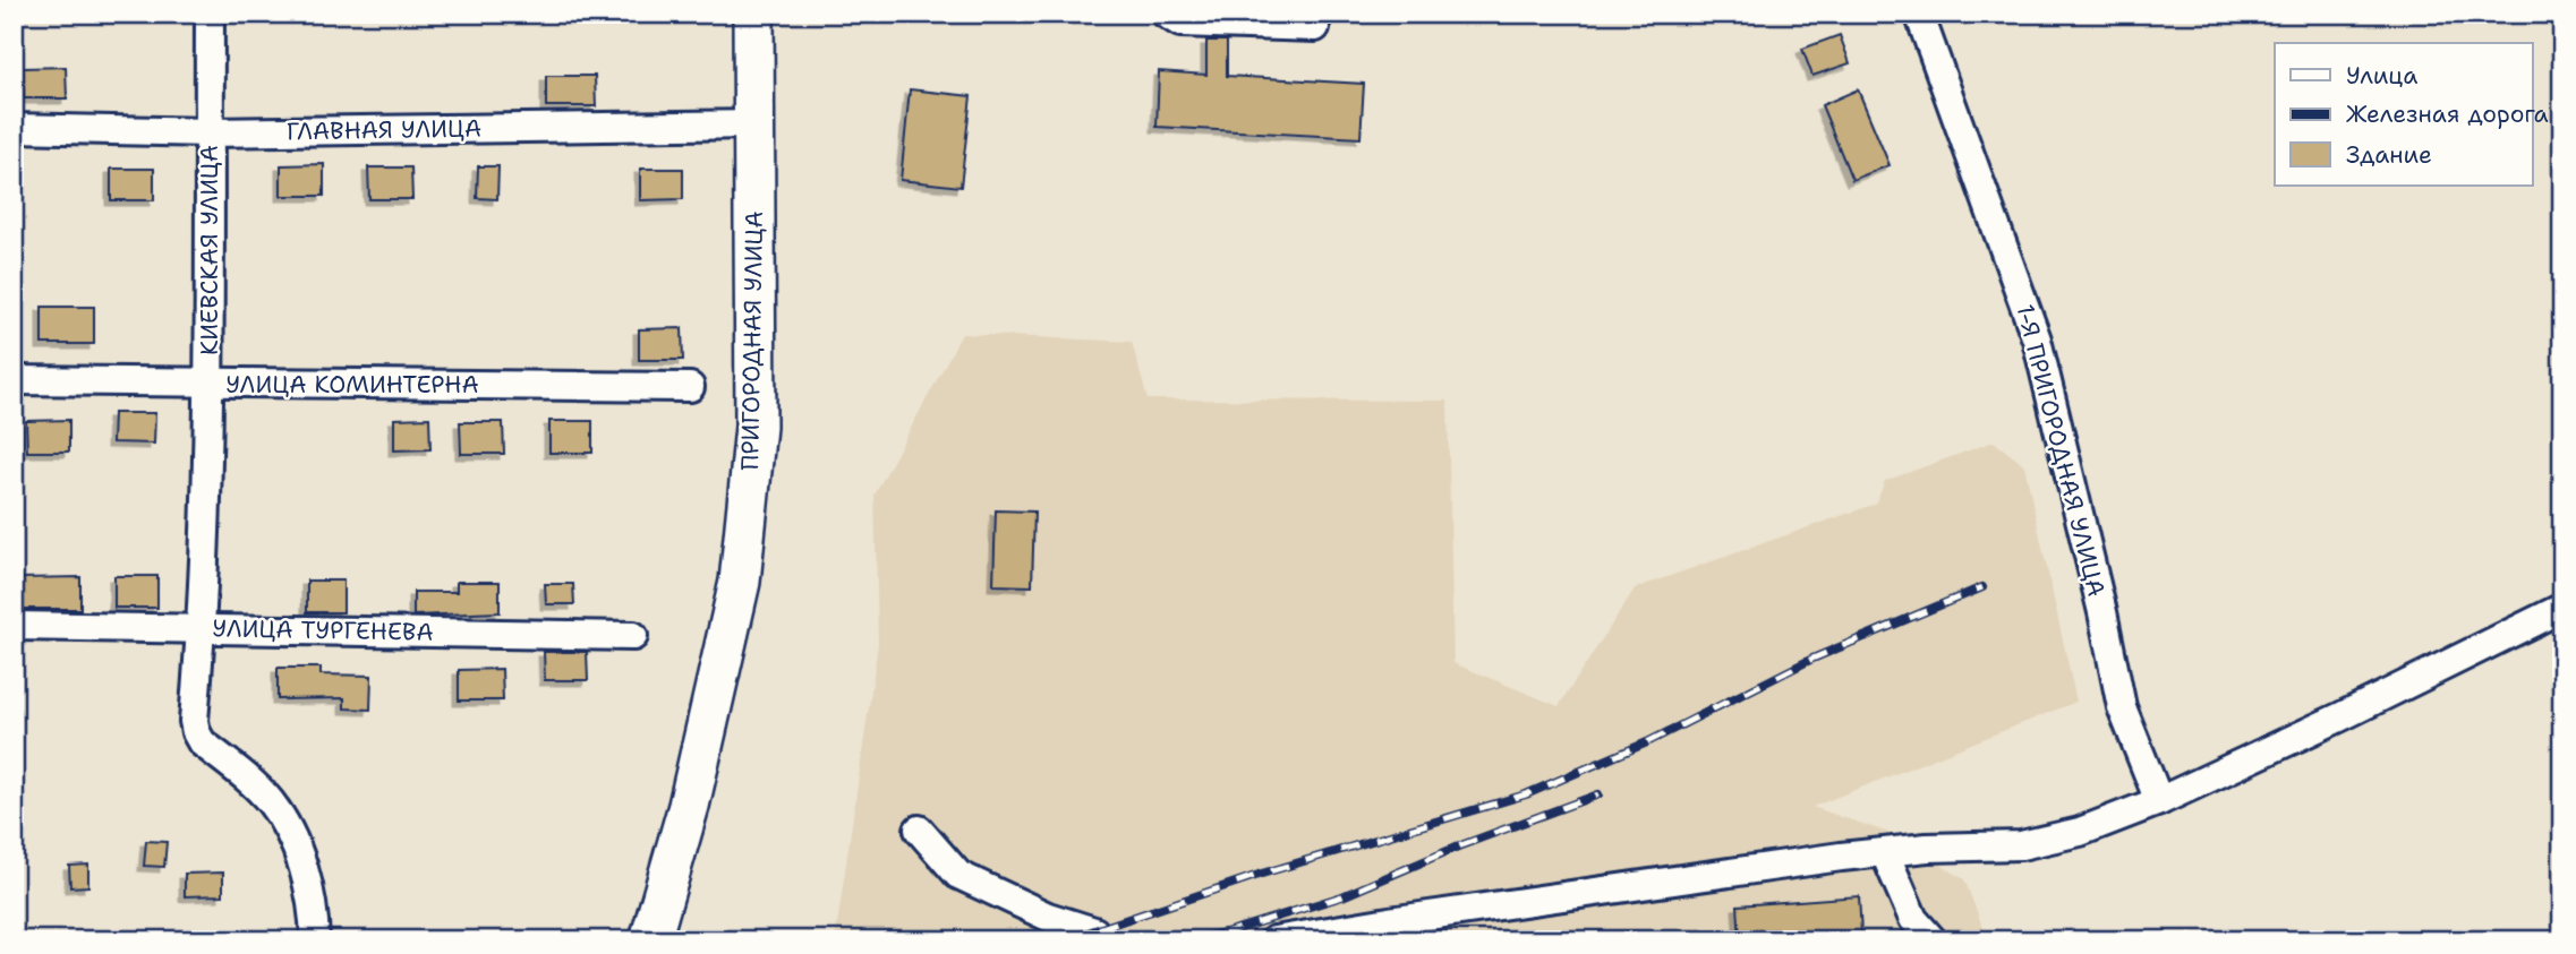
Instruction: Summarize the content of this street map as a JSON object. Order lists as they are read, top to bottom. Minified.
{"streets":{"highway":["ПРИГОРОДНАЯ УЛИЦА"],"street":["ГЛАВНАЯ УЛИЦА","КИЕВСКАЯ УЛИЦА","УЛИЦА КОМИНТЕРНА","1-Я ПРИГОРОДНАЯ УЛИЦА","УЛИЦА ТУРГЕНЕВА"]},"crossings":[["ГЛАВНАЯ УЛИЦА","КИЕВСКАЯ УЛИЦА"],["ГЛАВНАЯ УЛИЦА","ПРИГОРОДНАЯ УЛИЦА"],["КИЕВСКАЯ УЛИЦА","УЛИЦА КОМИНТЕРНА"],["КИЕВСКАЯ УЛИЦА","УЛИЦА ТУРГЕНЕВА"]],"legend":["Улица","Железная дорога","Здание"]}
